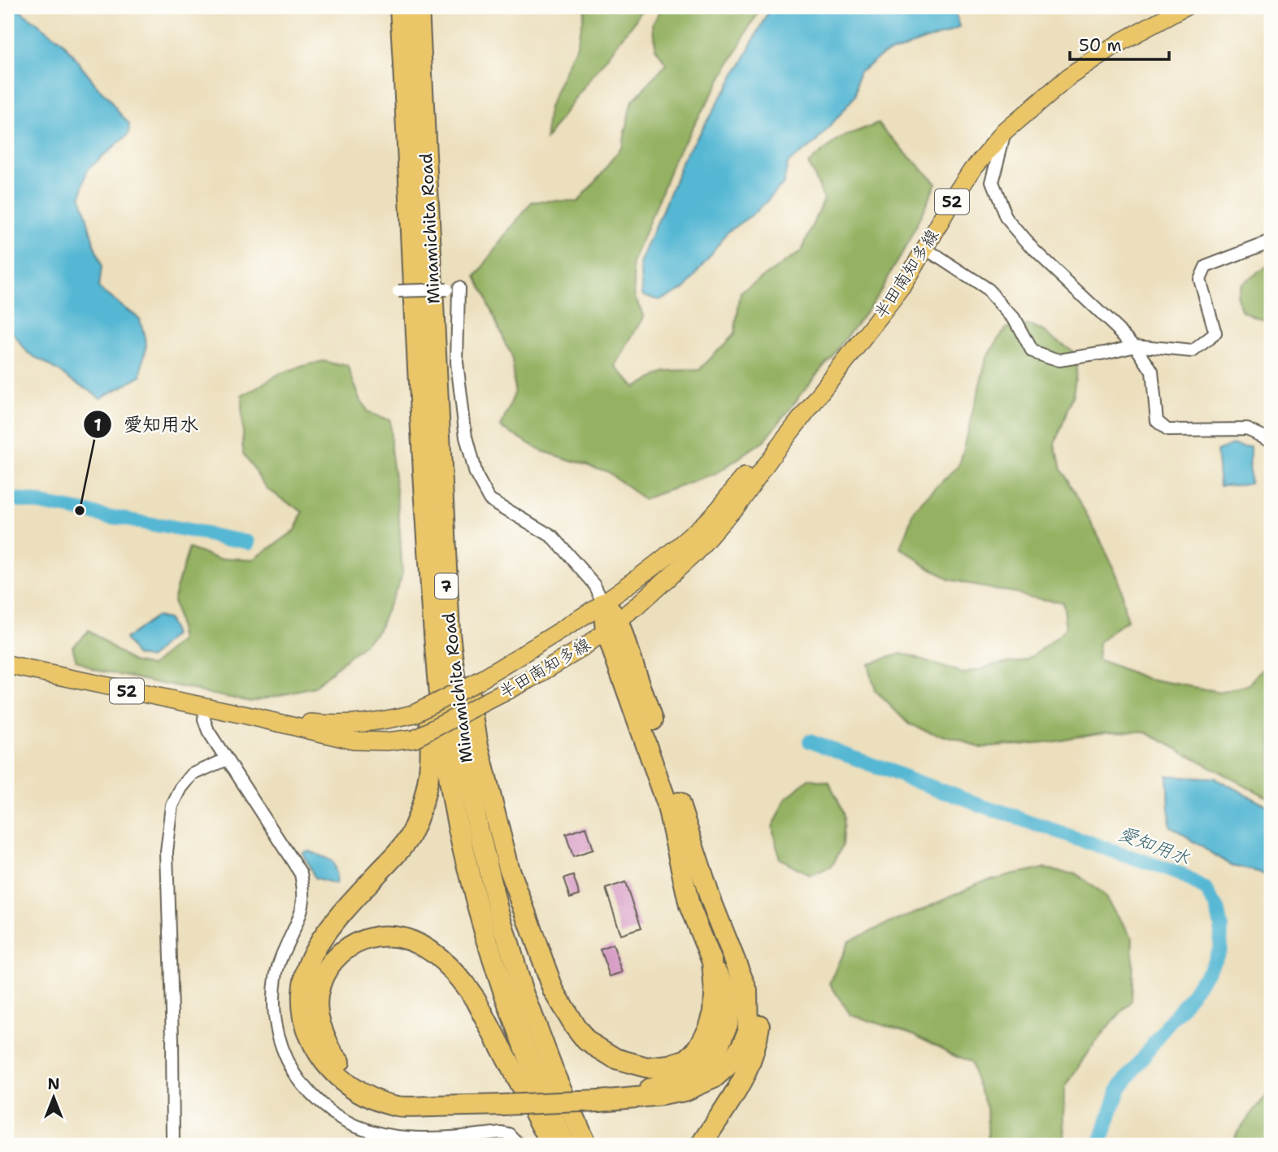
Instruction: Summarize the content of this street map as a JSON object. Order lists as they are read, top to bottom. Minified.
{"streets":{"highway":["Minamichita Road","7"],"main road":["52","半田南知多線"]},"water":["愛知用水"],"places":["愛知用水"],"scale_bar":"50 m","north":"top"}
